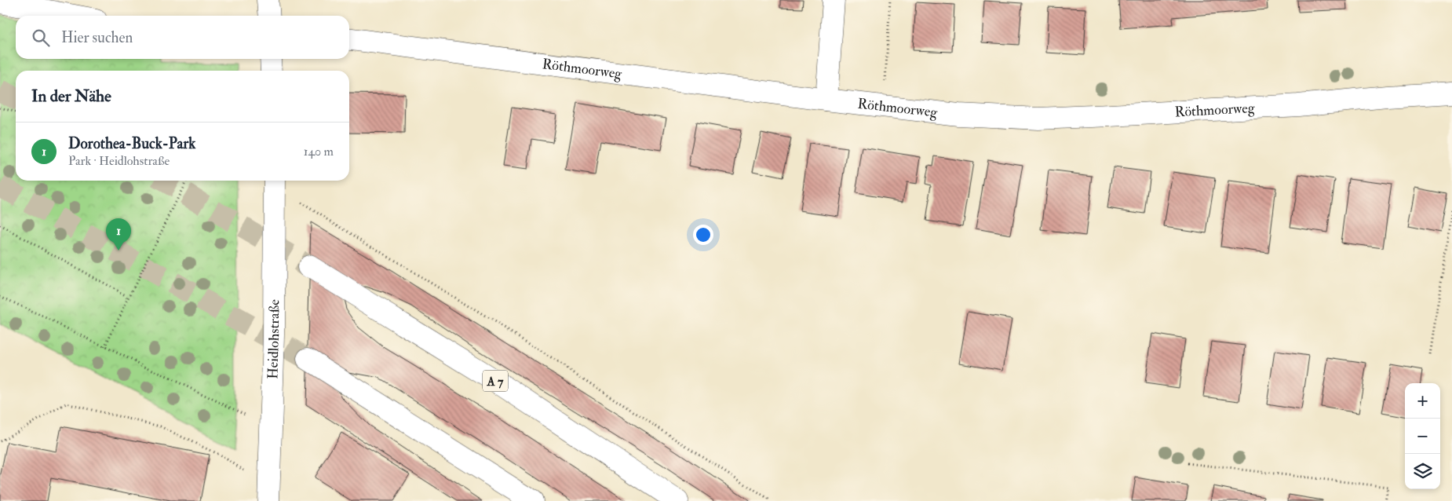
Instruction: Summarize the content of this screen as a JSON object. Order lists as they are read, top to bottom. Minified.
{"streets":{"main road":["Röthmoorweg","Heidlohstraße","A 7"]},"page":{"search":"Hier suchen","heading":"In der Nähe","list":[{"mark":"1","name":"Dorothea-Buck-Park","note":"Park · Heidlohstraße","value":"140 m"}],"pins":"1","map_buttons":["+","−"]}}
